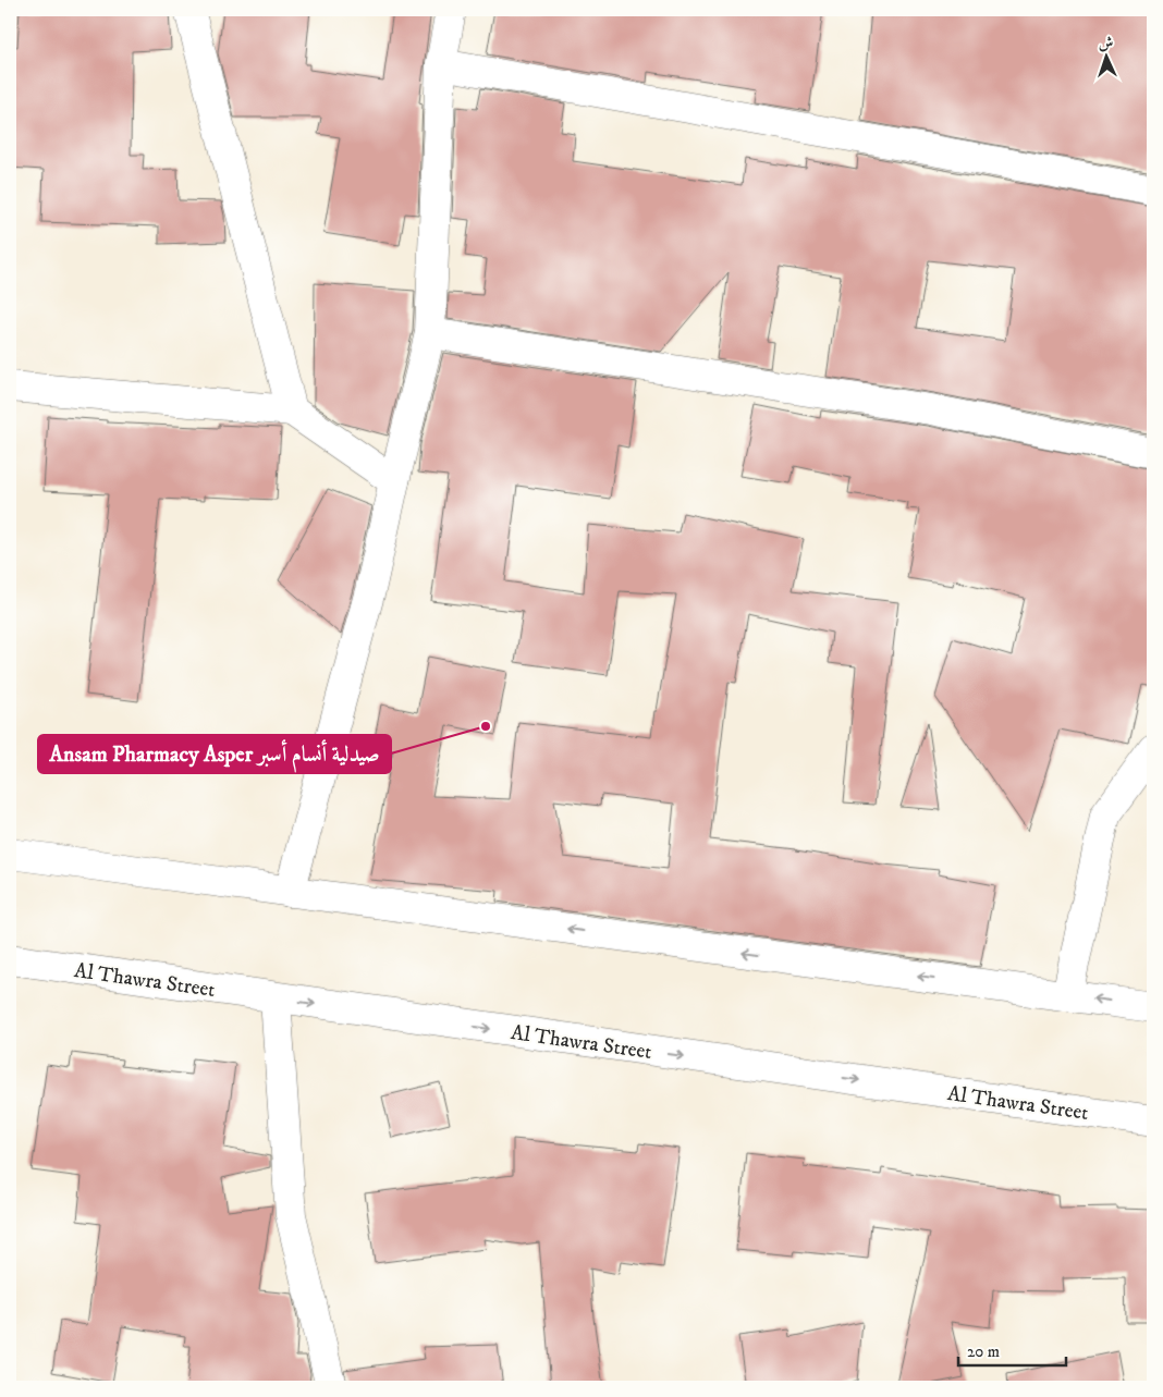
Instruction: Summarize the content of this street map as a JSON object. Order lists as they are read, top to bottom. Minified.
{"streets":{"street":["Al Thawra Street"]},"places":["Ansam Pharmacy Asper صيدلية أنسام أسبر"],"scale_bar":"20 m","north":"top"}
